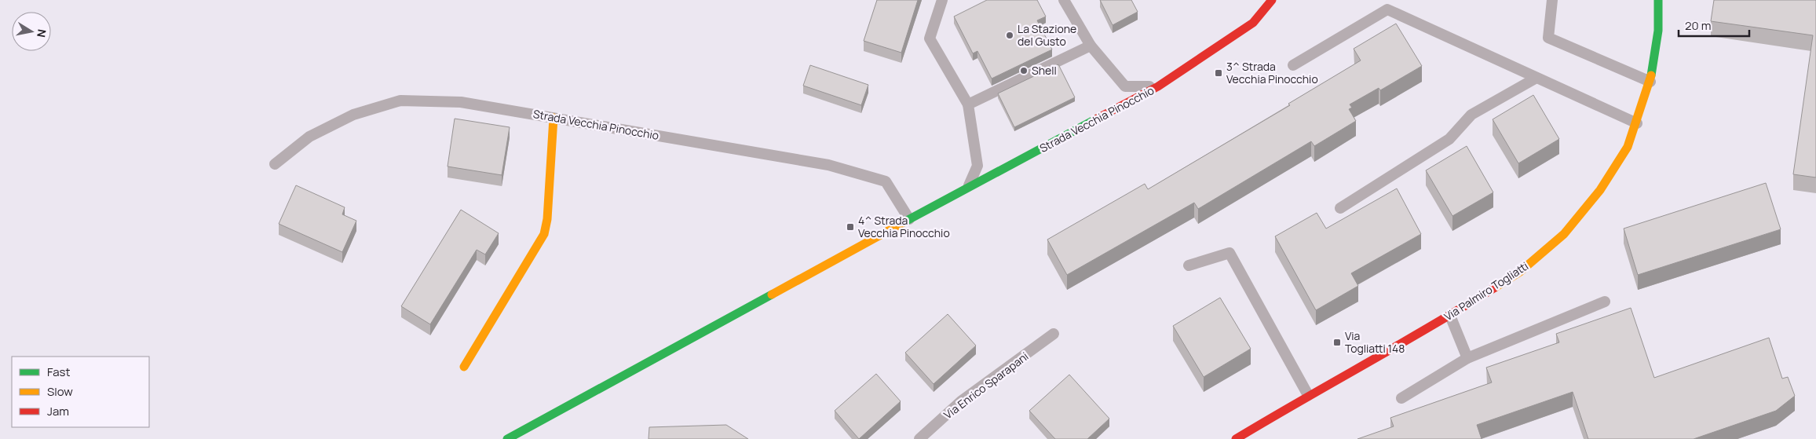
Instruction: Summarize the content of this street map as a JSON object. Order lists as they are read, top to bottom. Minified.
{"streets":{"street":["Strada Vecchia Pinocchio","Via Palmiro Togliatti"],"lane":["Via Enrico Sparapani"]},"places":{"other":["La Stazione del Gusto","Shell"],"transit":["3^ Strada Vecchia Pinocchio","4^ Strada Vecchia Pinocchio","Via Togliatti 148"]},"legend":["Fast","Slow","Jam"],"scale_bar":"20 m","north":"right"}
